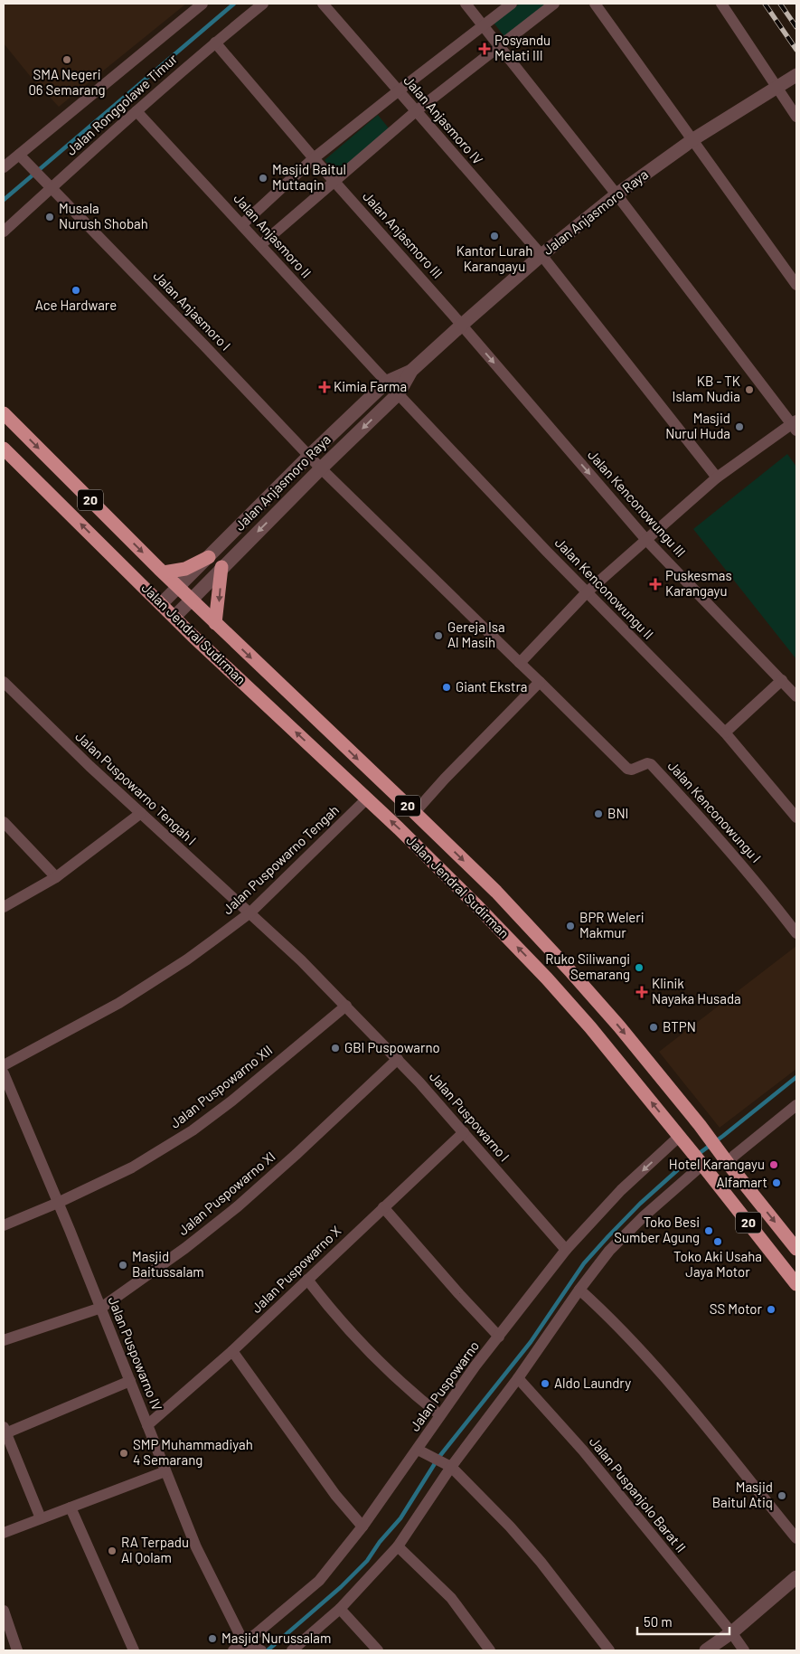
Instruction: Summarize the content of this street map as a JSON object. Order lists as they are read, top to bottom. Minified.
{"streets":{"highway":["20","Jalan Jendral Sudirman"],"street":["Jalan Ronggolawe Timur","Jalan Anjasmoro IV","Jalan Anjasmoro Raya","Jalan Anjasmoro III","Jalan Anjasmoro II","Jalan Anjasmoro I","Jalan Kenconowungu III","Jalan Kenconowungu II","Jalan Puspowarno Tengah I","Jalan Kenconowungu I","Jalan Puspowarno Tengah","Jalan Puspowarno XII","Jalan Puspowarno I","Jalan Puspowarno XI","Jalan Puspowarno X","Jalan Puspowarno IV","Jalan Puspowarno","Jalan Puspanjolo Barat II"]},"crossings":[["Jalan Ronggolawe Timur","Jalan Anjasmoro III"],["Jalan Ronggolawe Timur","Jalan Anjasmoro II"],["Jalan Ronggolawe Timur","Jalan Anjasmoro I"],["Jalan Anjasmoro IV","Jalan Anjasmoro Raya"],["Jalan Anjasmoro Raya","Jalan Anjasmoro III"],["Jalan Anjasmoro Raya","Jalan Anjasmoro II"],["Jalan Anjasmoro Raya","Jalan Anjasmoro I"],["Jalan Anjasmoro Raya","Jalan Kenconowungu III"],["Jalan Anjasmoro Raya","Jalan Kenconowungu II"],["Jalan Anjasmoro Raya","Jalan Jendral Sudirman"],["Jalan Anjasmoro III","Jalan Kenconowungu III"],["Jalan Anjasmoro II","Jalan Kenconowungu II"],["Jalan Jendral Sudirman","Jalan Puspowarno Tengah"],["Jalan Jendral Sudirman","Jalan Puspowarno"],["Jalan Puspowarno Tengah I","Jalan Puspowarno Tengah"],["Jalan Puspowarno Tengah I","Jalan Puspowarno I"],["Jalan Puspowarno Tengah","Jalan Puspowarno I"],["Jalan Puspowarno XII","Jalan Puspowarno I"],["Jalan Puspowarno XII","Jalan Puspowarno IV"],["Jalan Puspowarno I","Jalan Puspowarno XI"],["Jalan Puspowarno I","Jalan Puspowarno X"],["Jalan Puspowarno I","Jalan Puspowarno"],["Jalan Puspowarno XI","Jalan Puspowarno IV"],["Jalan Puspowarno X","Jalan Puspowarno IV"],["Jalan Puspowarno IV","Jalan Puspowarno"]],"one_way":["Jalan Kenconowungu III"],"places":{"health":["Posyandu Melati III","Kimia Farma","Puskesmas Karangayu","Klinik Nayaka Husada"],"other":["SMA Negeri 06 Semarang","Masjid Baitul Muttaqin","Musala Nurush Shobah","Kantor Lurah Karangayu","Ace Hardware","KB - TK Islam Nudia","Masjid Nurul Huda","Gereja Isa Al Masih","Giant Ekstra","BNI","BPR Weleri Makmur","Ruko Siliwangi Semarang","BTPN","GBI Puspowarno","Hotel Karangayu","Alfamart","Toko Besi Sumber Agung","Toko Aki Usaha Jaya Motor","Masjid Baitussalam","SS Motor","Aldo Laundry","SMP Muhammadiyah 4 Semarang","Masjid Baitul Atiq","RA Terpadu Al Qolam","Masjid Nurussalam"]},"scale_bar":"50 m"}
